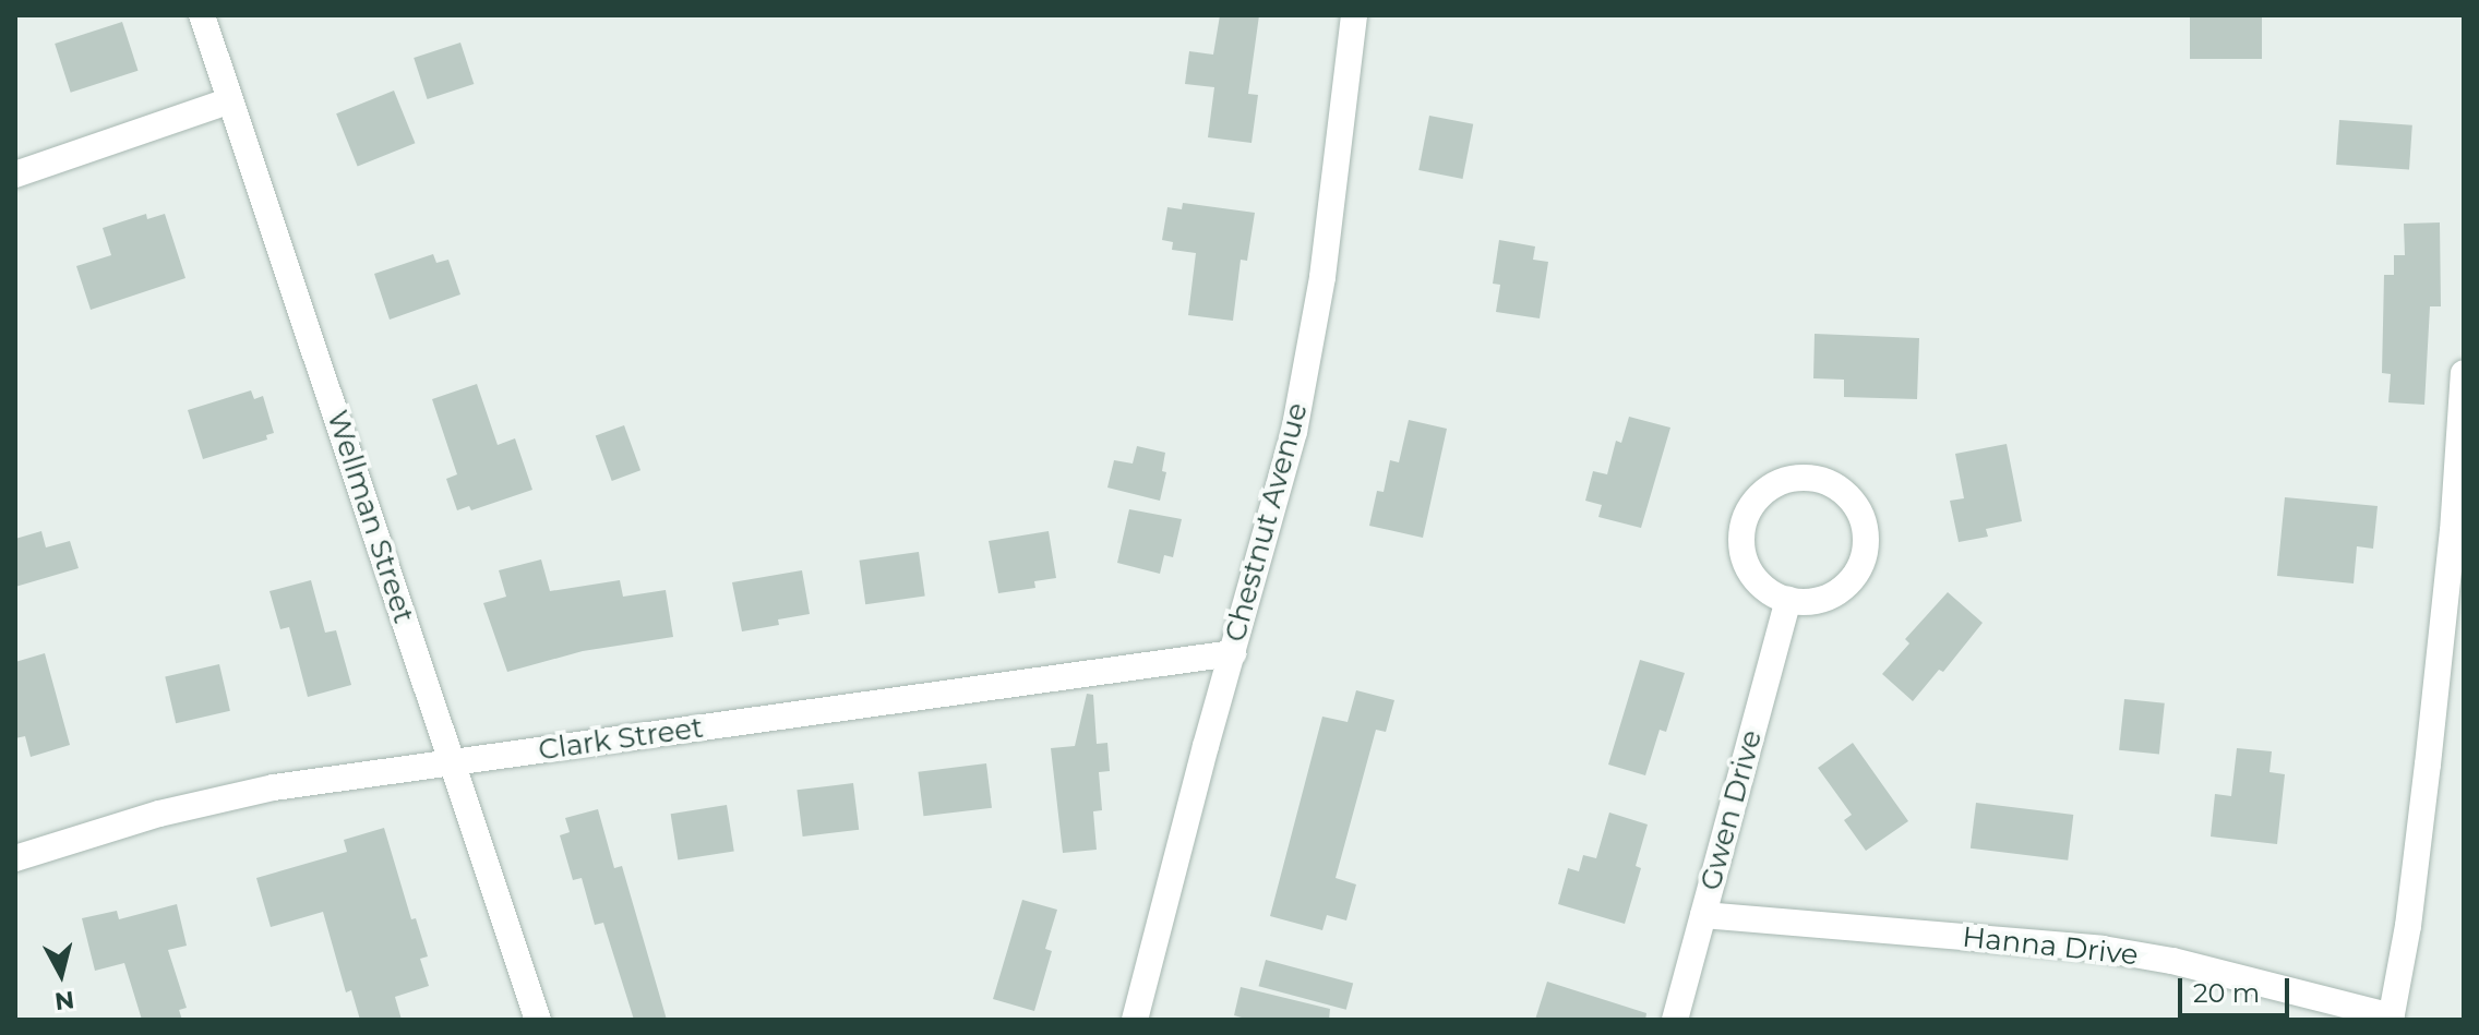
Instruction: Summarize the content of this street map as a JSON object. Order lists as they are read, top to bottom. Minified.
{"streets":{"street":["Wellman Street","Chestnut Avenue","Clark Street","Gwen Drive","Hanna Drive"]},"crossings":[["Wellman Street","Clark Street"],["Chestnut Avenue","Clark Street"],["Gwen Drive","Hanna Drive"]],"scale_bar":"20 m","north":"bottom"}
